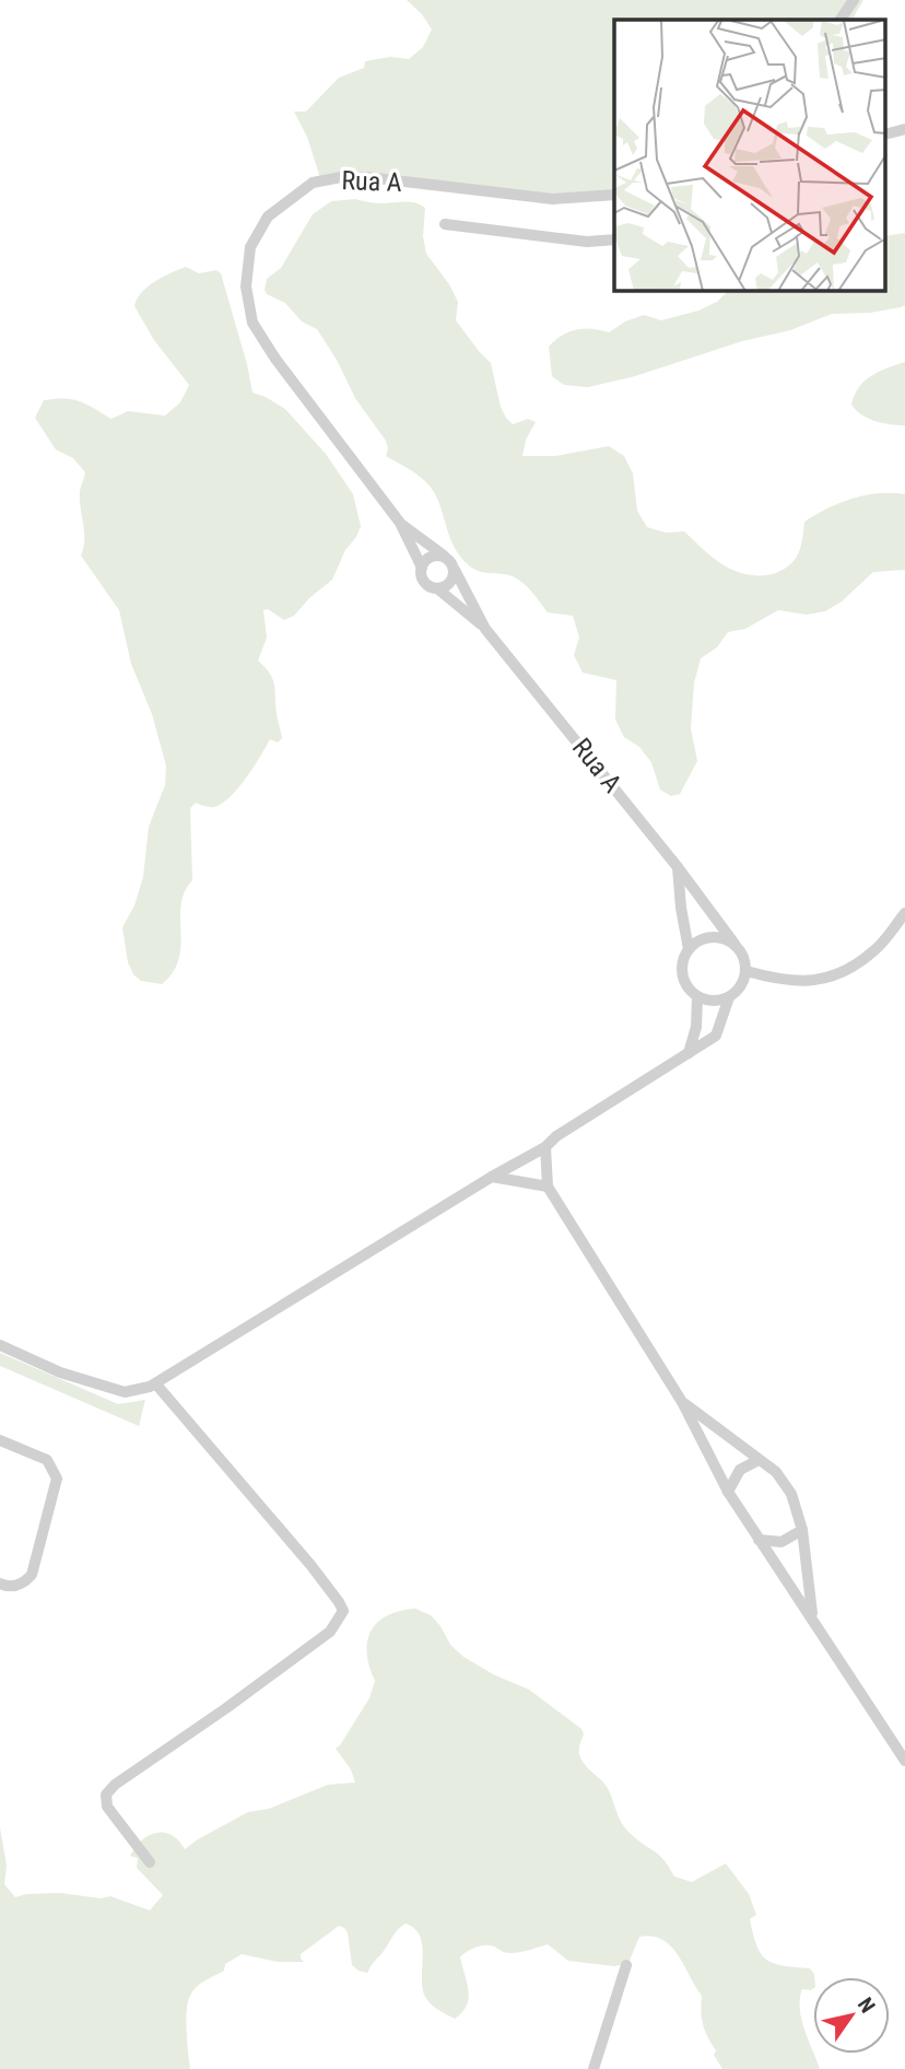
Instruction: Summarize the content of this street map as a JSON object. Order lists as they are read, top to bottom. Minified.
{"streets":{"street":["Rua A"]},"north":"top right"}
